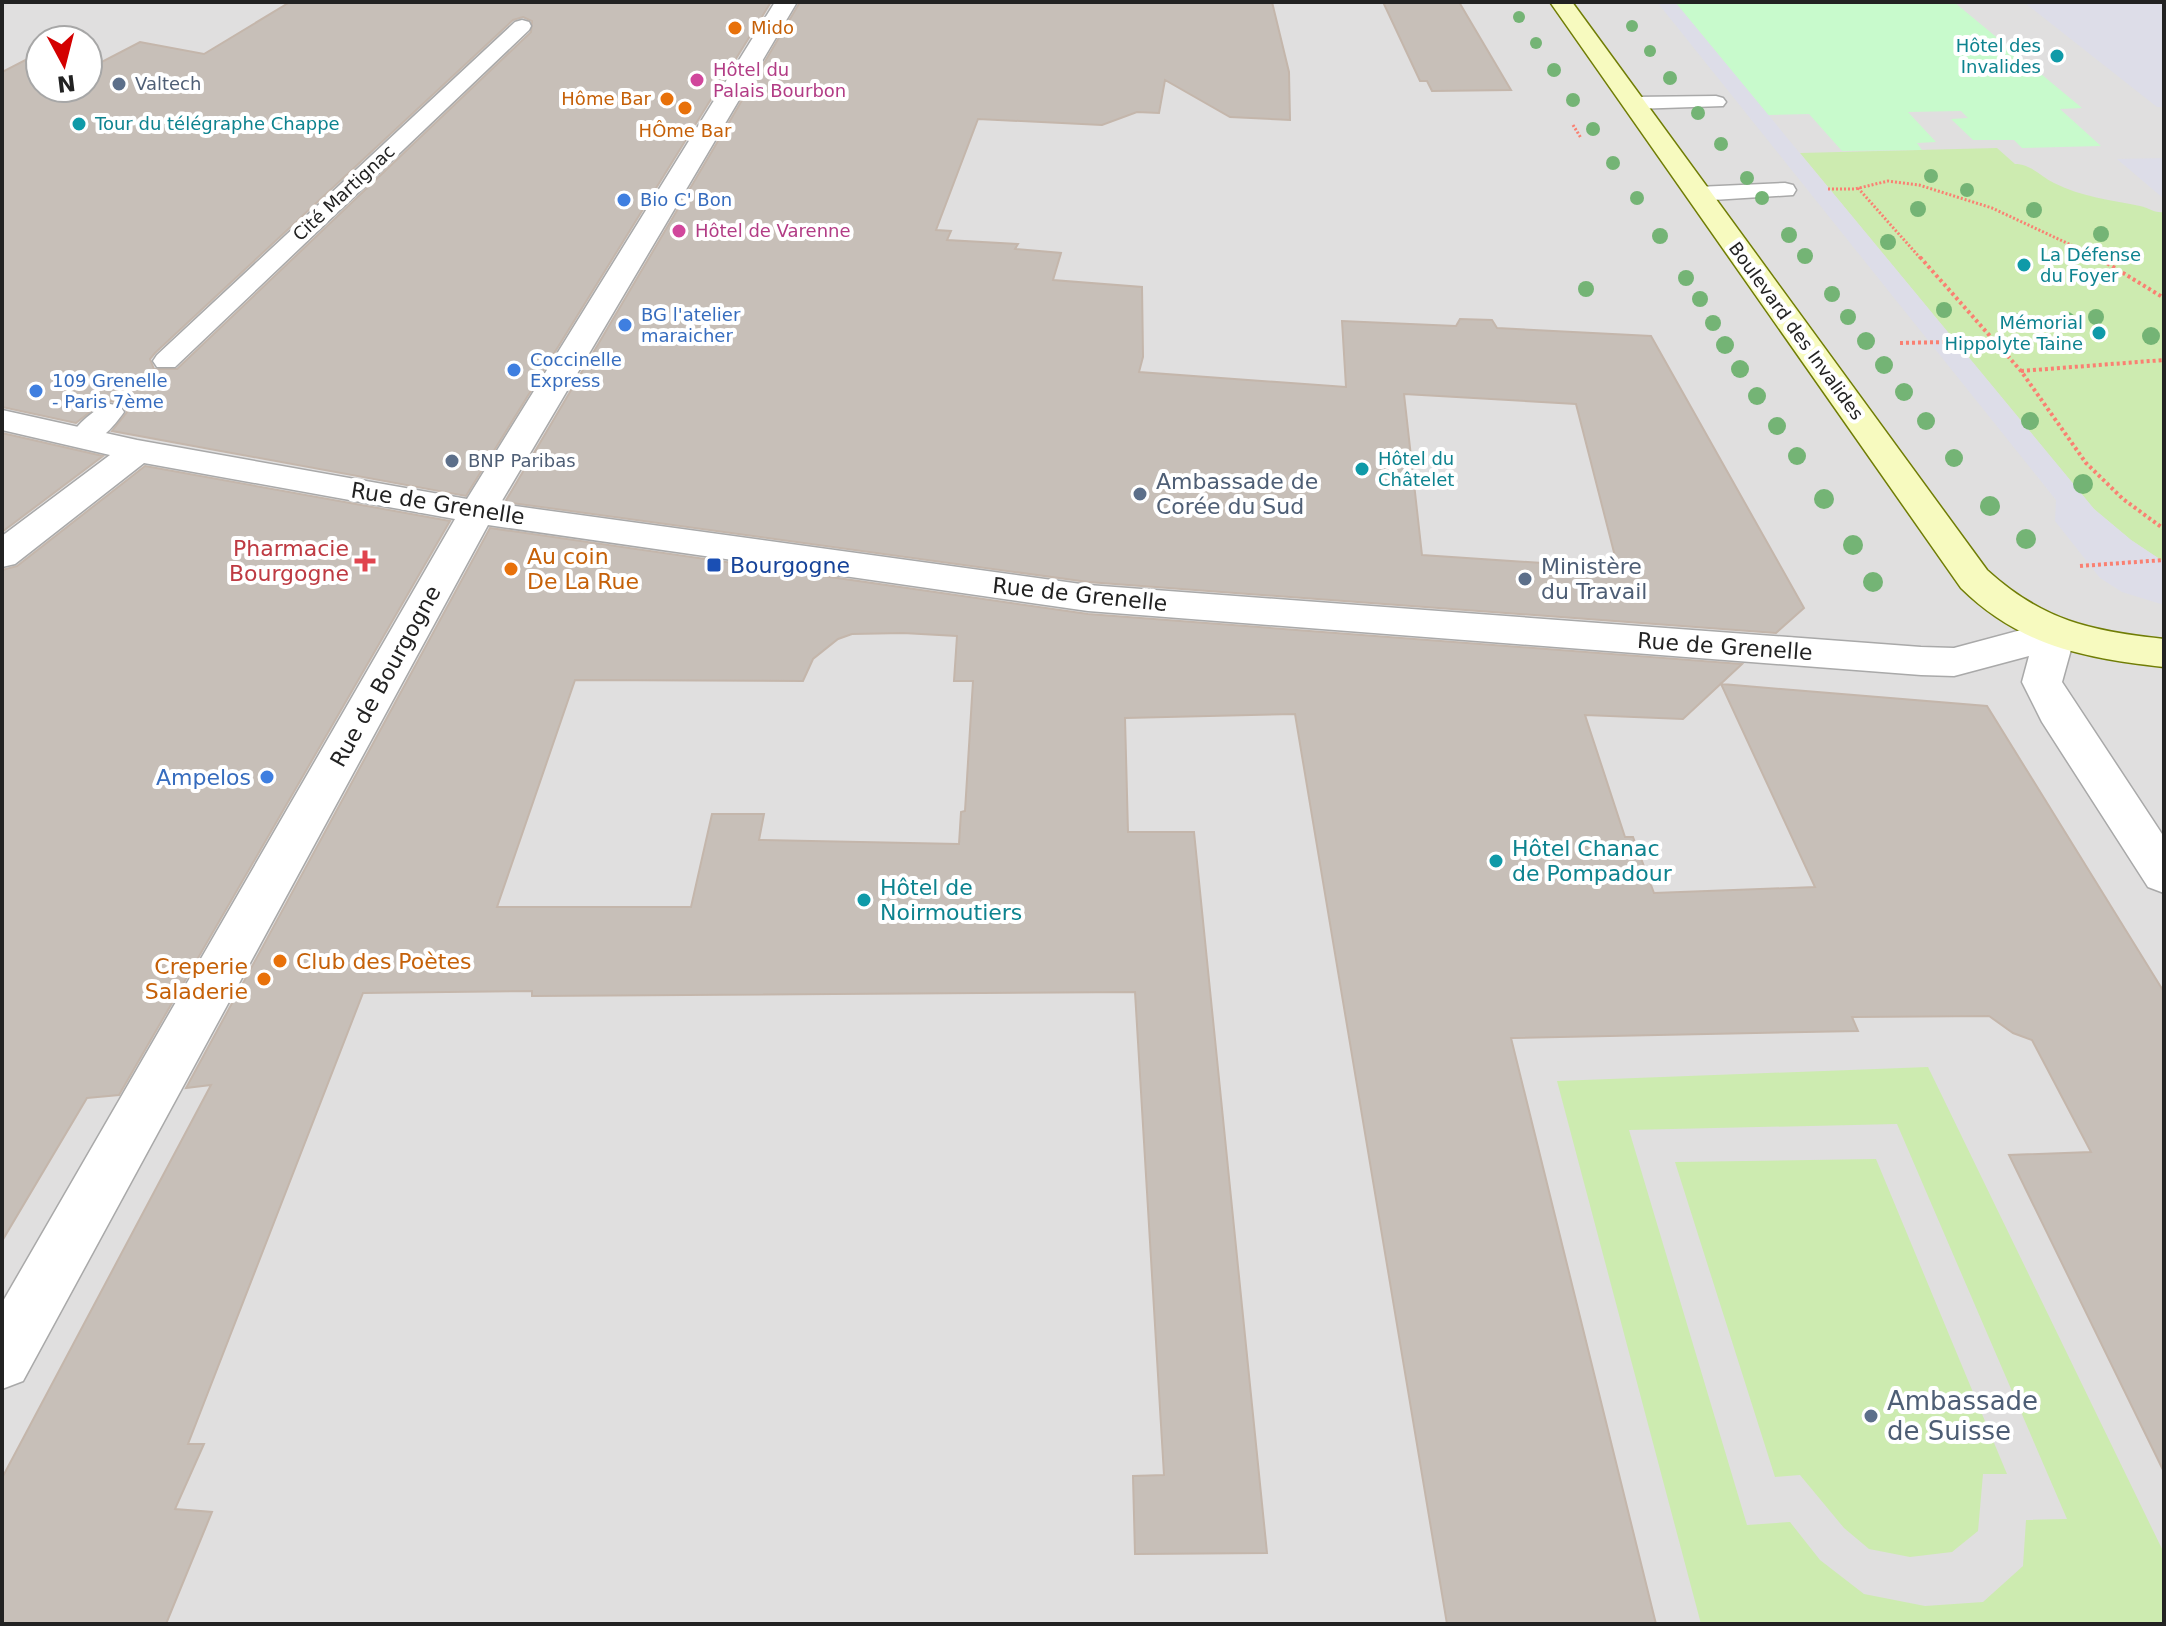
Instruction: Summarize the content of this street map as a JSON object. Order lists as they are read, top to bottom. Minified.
{"streets":{"main road":["Boulevard des Invalides","Rue de Grenelle"],"street":["Rue de Bourgogne"],"lane":["Cité Martignac"]},"crossings":[["Boulevard des Invalides","Rue de Grenelle"],["Rue de Grenelle","Rue de Bourgogne"]],"places":{"other":["Mido","Hôtel des Invalides","Hôtel du Palais Bourbon","Valtech","Hôme Bar","HÔme Bar","Tour du télégraphe Chappe","Bio C' Bon","Hôtel de Varenne","La Défense du Foyer","BG l'atelier maraicher","Mémorial Hippolyte Taine","Coccinelle Express","109 Grenelle - Paris 7ème","BNP Paribas","Hôtel du Châtelet","Ambassade de Corée du Sud","Au coin De La Rue","Ministère du Travail","Ampelos","Hôtel Chanac de Pompadour","Hôtel de Noirmoutiers","Club des Poètes","Creperie Saladerie","Ambassade de Suisse"],"health":["Pharmacie Bourgogne"],"transit":["Bourgogne"]},"north":"bottom"}
